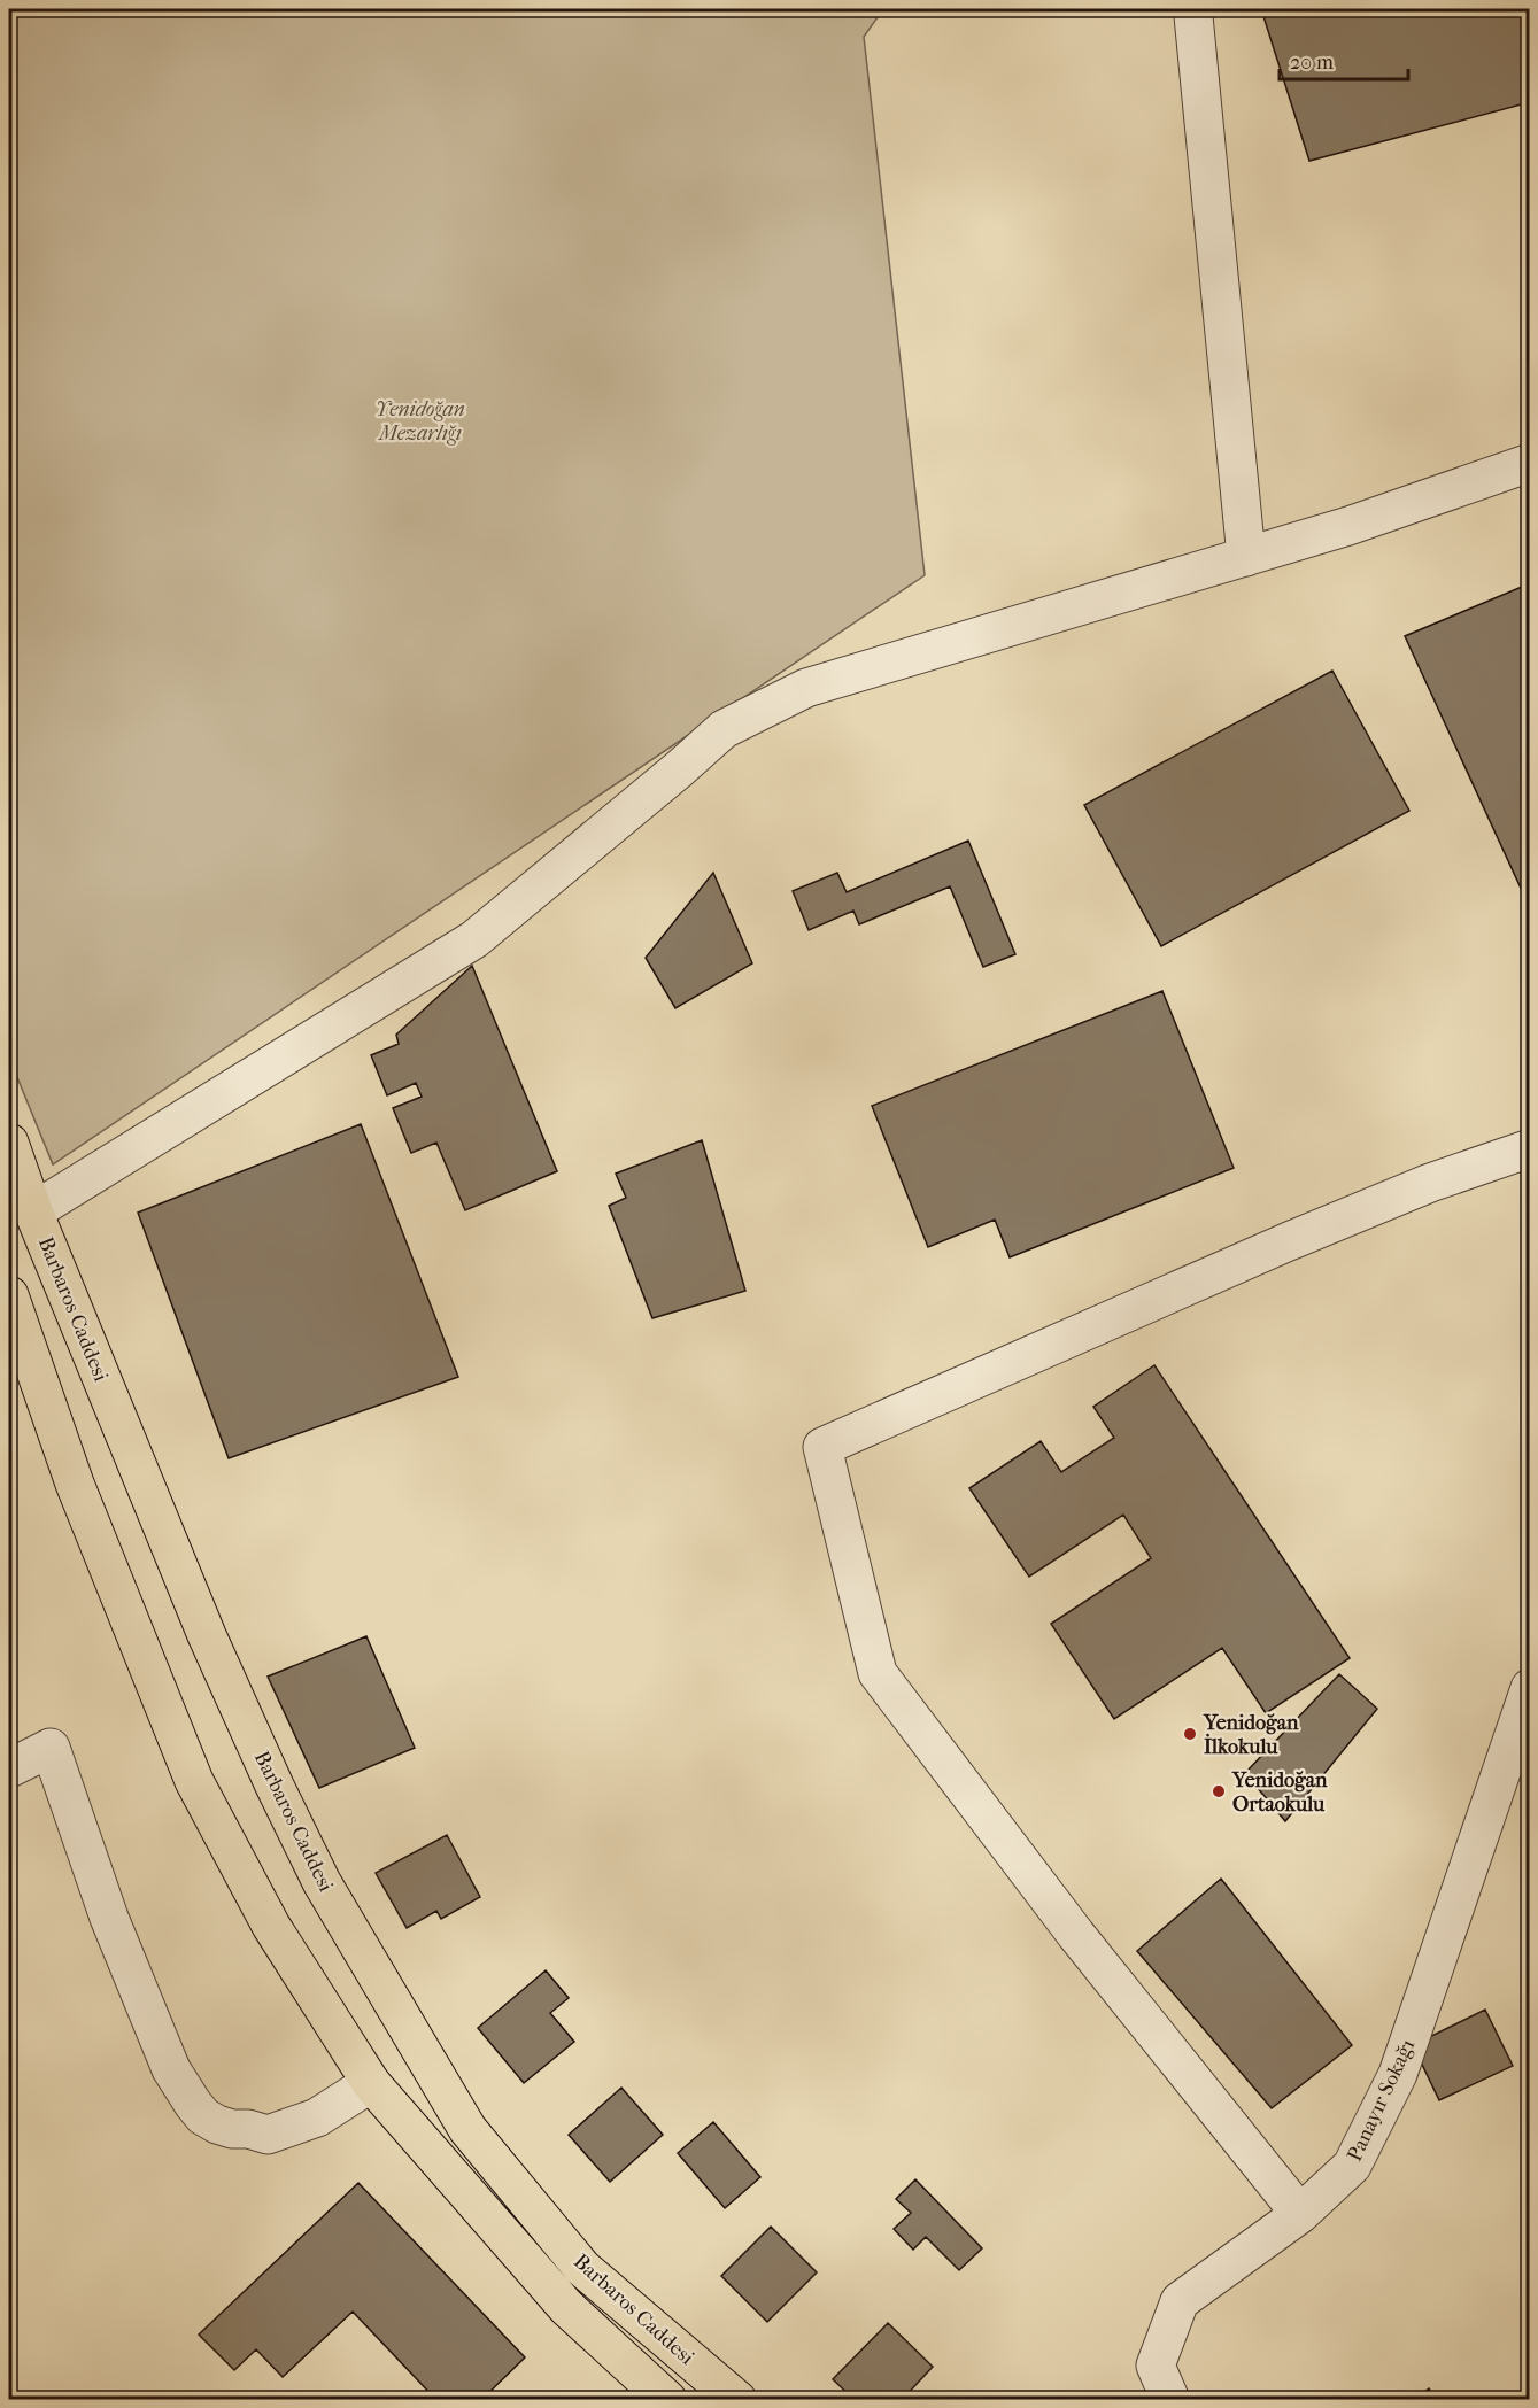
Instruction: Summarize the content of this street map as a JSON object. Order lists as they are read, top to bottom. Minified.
{"streets":{"main road":["Barbaros Caddesi"],"street":["Panayır Sokağı"]},"parks":["Yenidoğan Mezarlığı"],"places":["Yenidoğan İlkokulu","Yenidoğan Ortaokulu"],"scale_bar":"20 m"}
